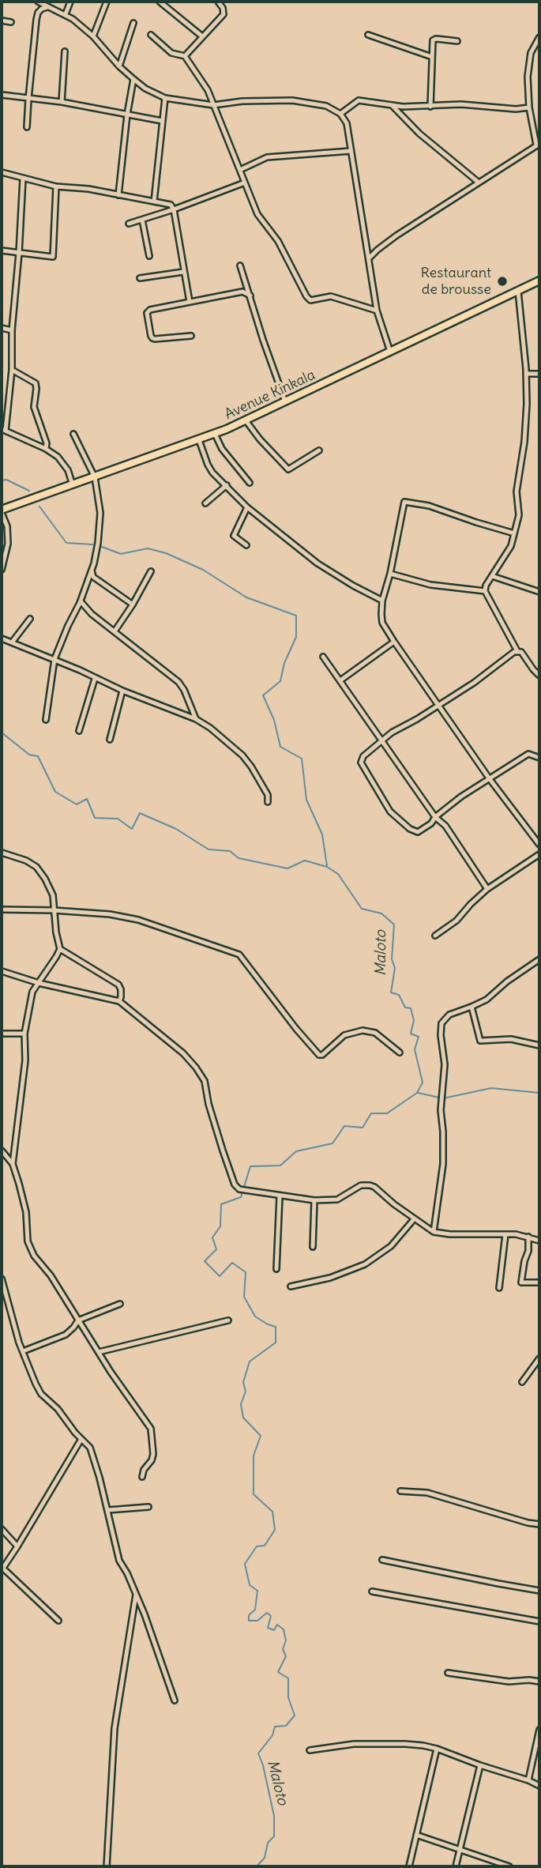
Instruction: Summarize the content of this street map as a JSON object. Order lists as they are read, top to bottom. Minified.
{"streets":{"main road":["Avenue Kinkala"]},"water":["Maloto"],"places":["Restaurant de brousse"]}
